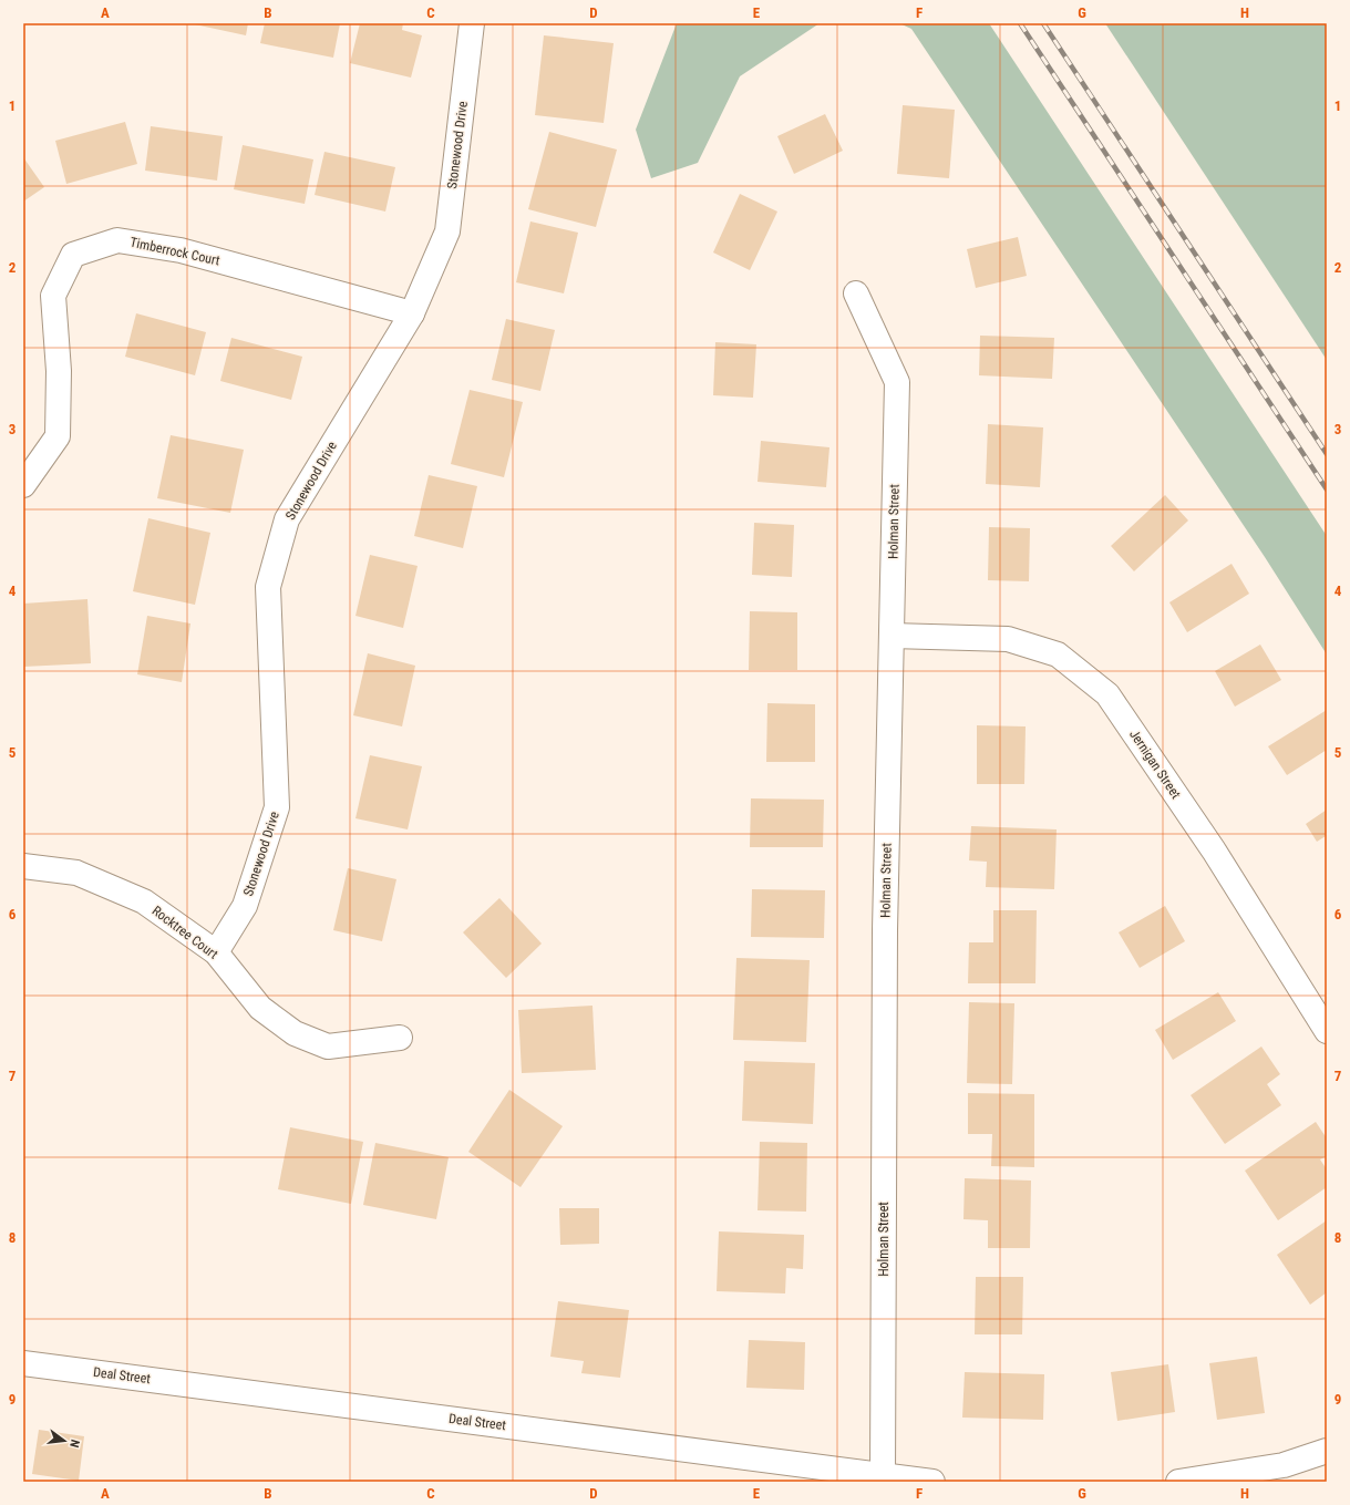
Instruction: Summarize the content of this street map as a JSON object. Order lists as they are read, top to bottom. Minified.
{"streets":{"street":["Stonewood Drive","Timberrock Court","Holman Street","Jernigan Street","Rocktree Court","Deal Street"]},"crossings":[["Stonewood Drive","Timberrock Court"],["Stonewood Drive","Rocktree Court"],["Holman Street","Jernigan Street"],["Holman Street","Deal Street"]],"north":"right","grid":{"columns":["A","B","C","D","E","F","G","H"],"rows":["1","2","3","4","5","6","7","8","9"]}}
